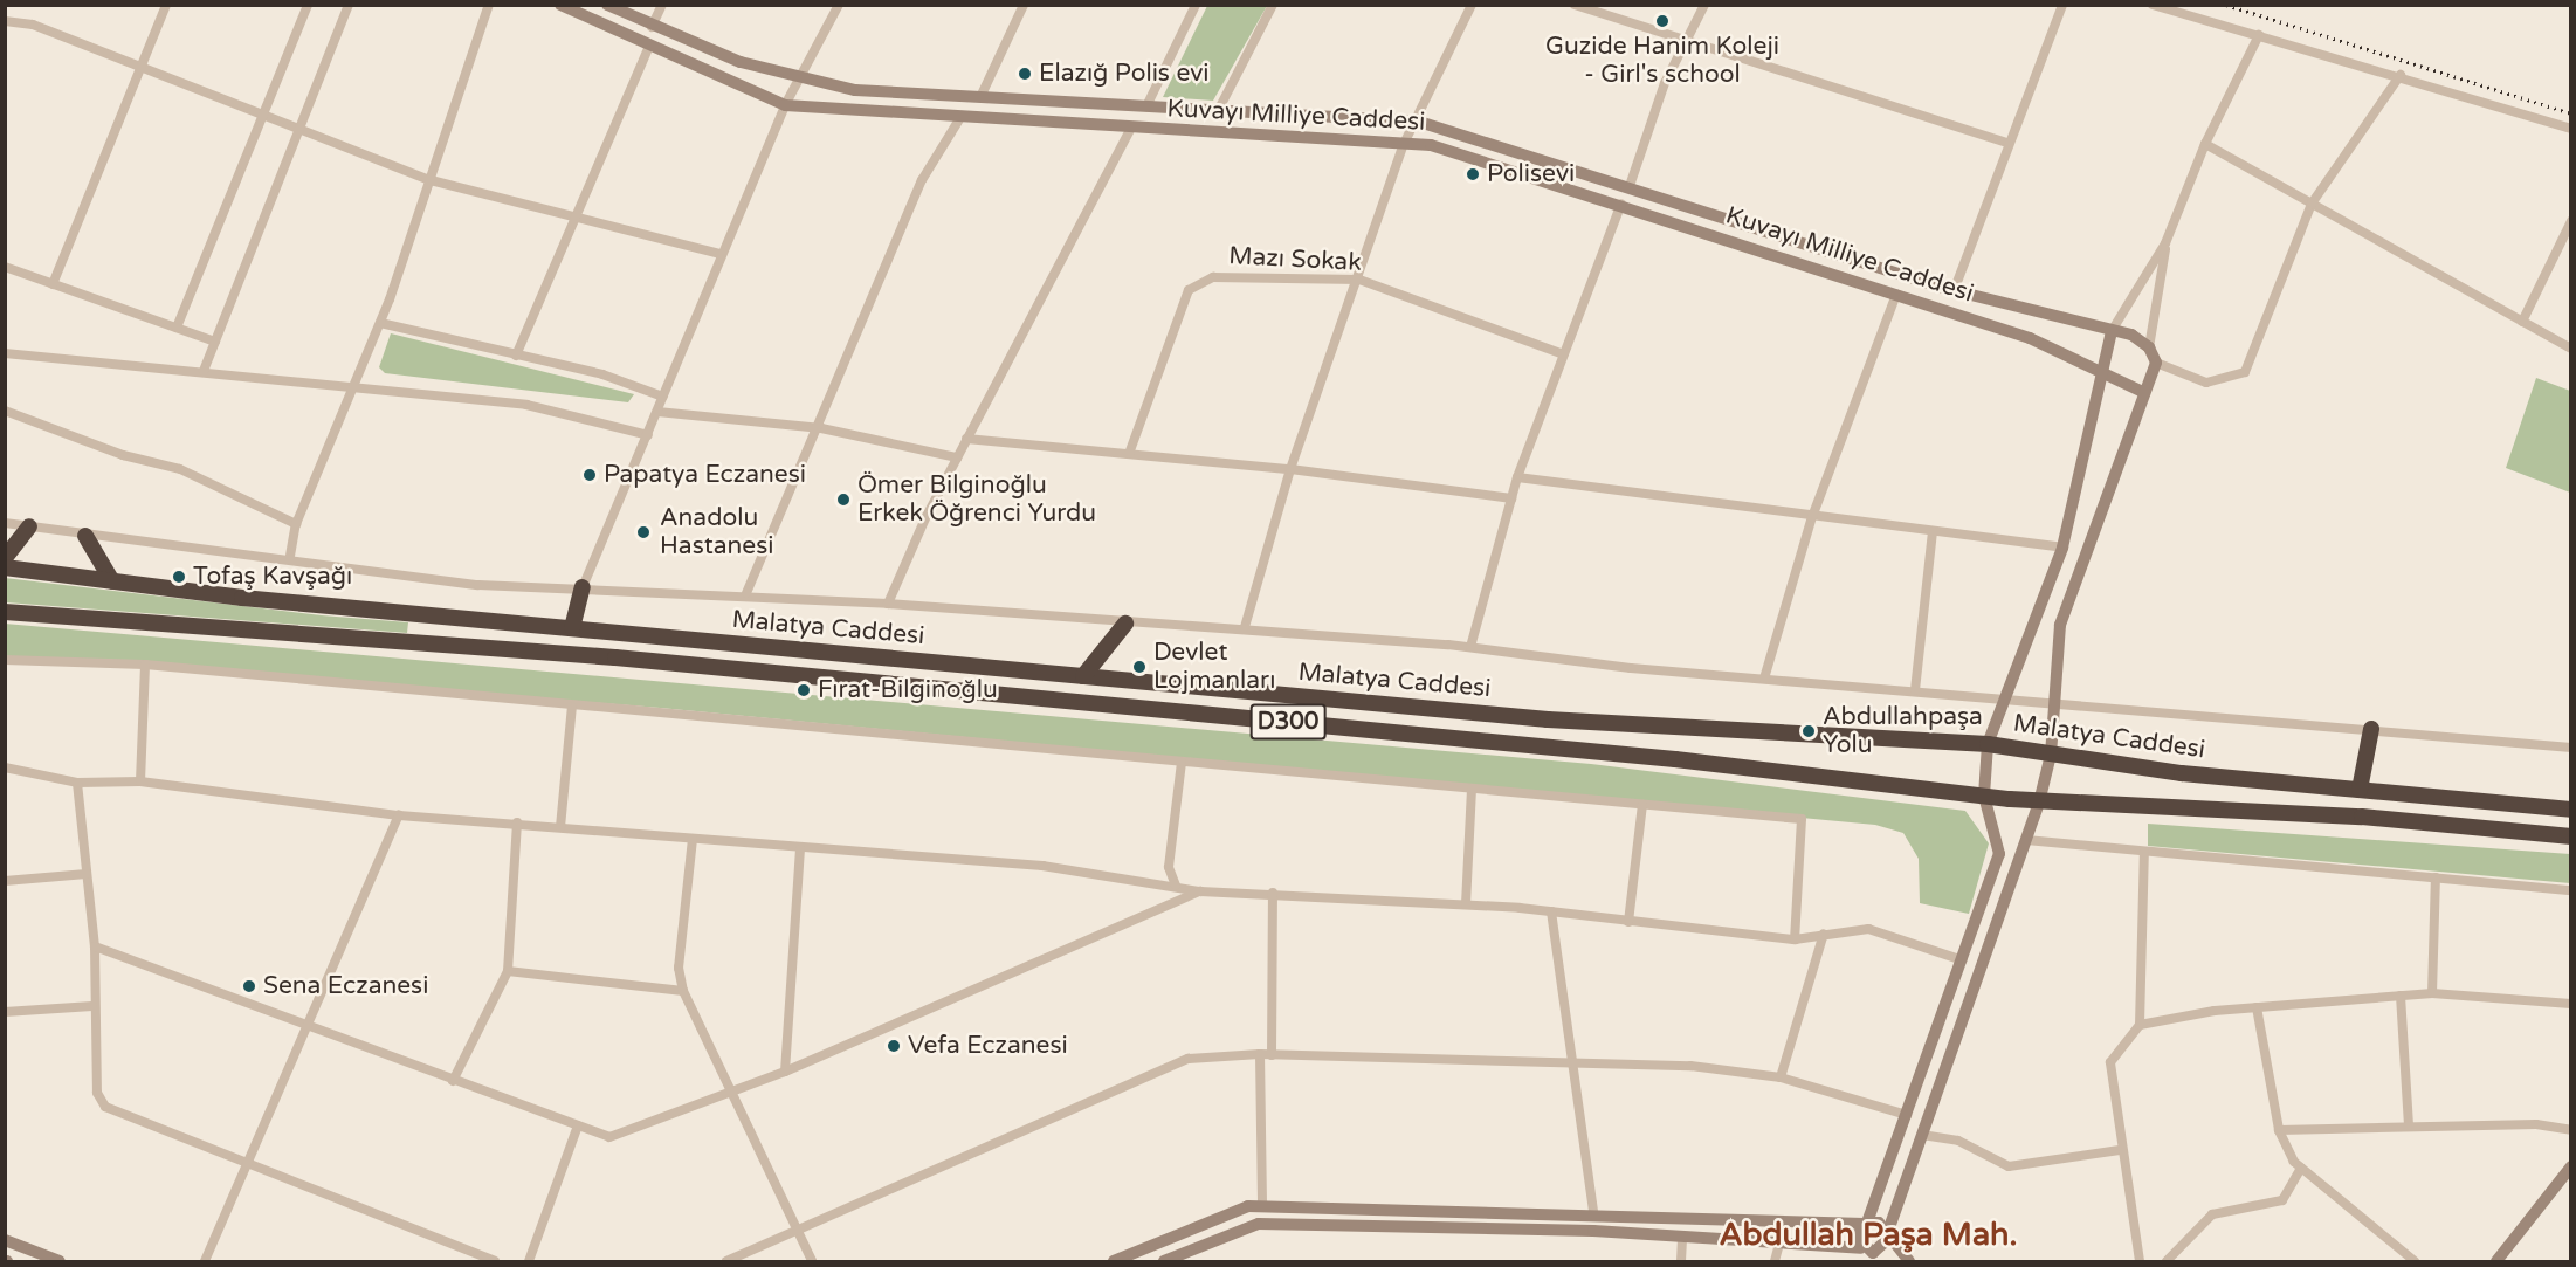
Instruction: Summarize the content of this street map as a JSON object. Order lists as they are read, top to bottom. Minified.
{"streets":{"highway":["Malatya Caddesi","D300"],"main road":["Kuvayı Milliye Caddesi"],"street":["Mazı Sokak"]},"districts":["Abdullah Paşa Mah."],"places":["Guzide Hanim Koleji - Girl's school","Elazığ Polis evi","Polisevi","Papatya Eczanesi","Ömer Bilginoğlu Erkek Öğrenci Yurdu","Anadolu Hastanesi","Tofaş Kavşağı","Devlet Lojmanları","Fırat-Bilginoğlu","Abdullahpaşa Yolu","Sena Eczanesi","Vefa Eczanesi"]}
